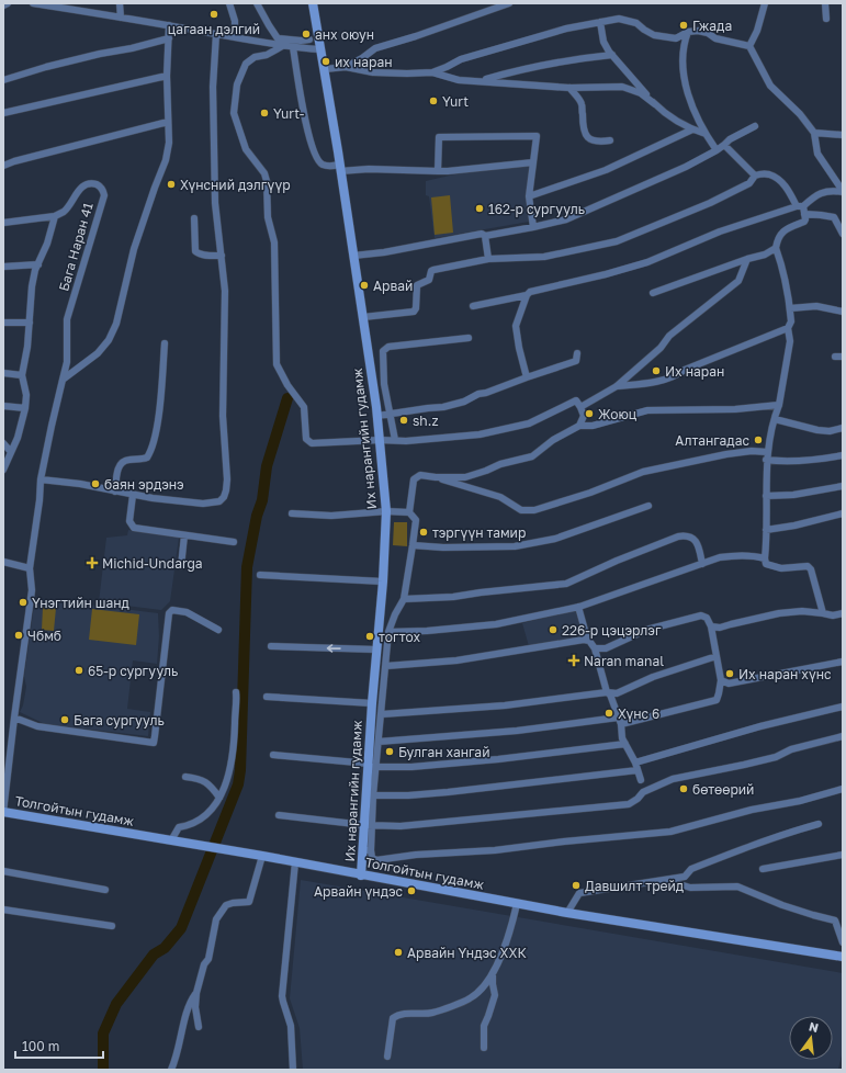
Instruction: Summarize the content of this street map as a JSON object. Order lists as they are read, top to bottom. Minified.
{"streets":{"main road":["Их нарангийн гудамж","Толгойтын гудамж"],"street":["Бага Наран 41"]},"crossings":[["Их нарангийн гудамж","Толгойтын гудамж"]],"places":{"other":["цагаан дэлгий","Гжада","анх оюун","их наран","Yurt","Yurt-","Хүнсний дэлгүүр","162-р сургууль","Арвай","Их наран","Жоюц","sh.z","Алтангадас","баян эрдэнэ","тэргүүн тамир","Үнэгтийн шанд","226-р цэцэрлэг","Чбмб","тогтох","65-р сургууль","Их наран хүнс","Хүнс 6","Бага сургууль","Булган хангай","бөтөөрий","Давшилт трейд","Арвайн үндэс","Арвайн Үндэс ХХК"],"health":["Michid-Undarga","Naran manal"]},"scale_bar":"100 m","north":"top"}
